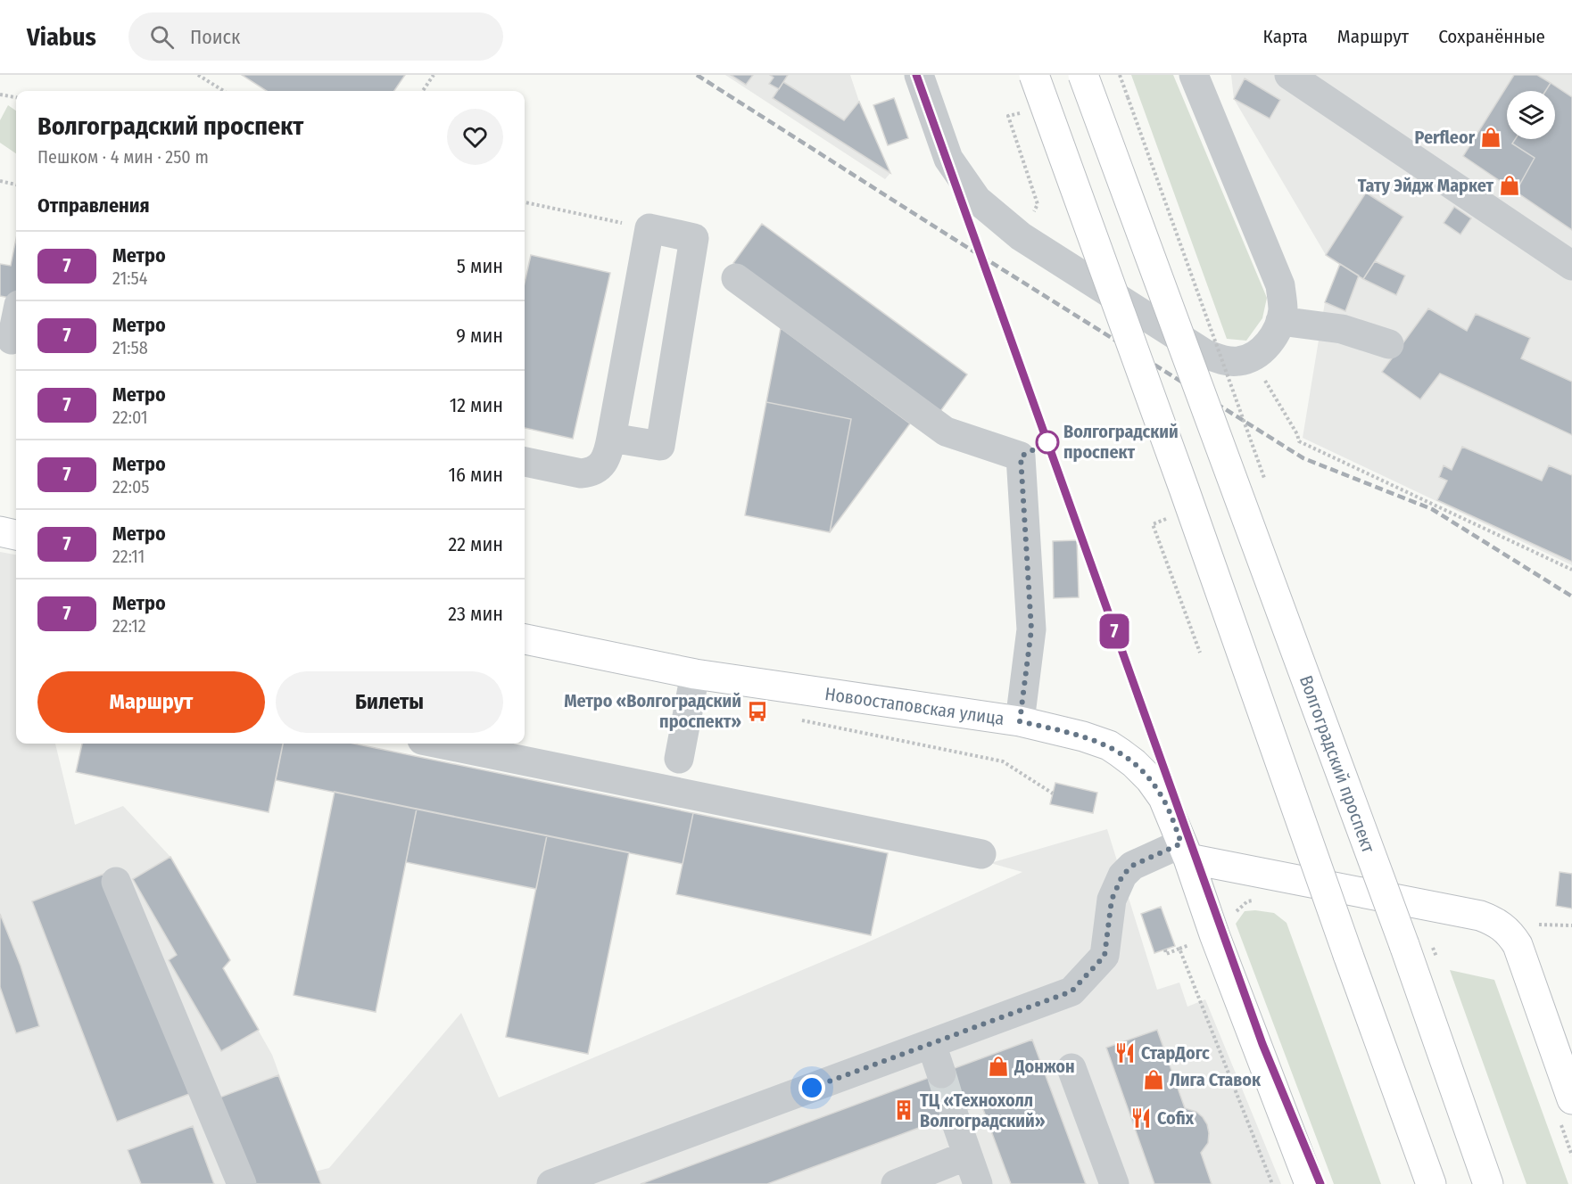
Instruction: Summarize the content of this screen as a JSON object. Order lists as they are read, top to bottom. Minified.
{"streets":{"main road":["Новоостаповская улица","Волгоградский проспект"]},"places":{"shop":["Perfleor","Тату Эйдж Маркет","Донжон","Лига Ставок"],"other":["Волгоградский проспект"],"bus stop":["Метро «Волгоградский проспект»"],"restaurant":["СтарДогс","Cofix"],"building":["ТЦ «Технохолл Волгоградский»"]},"lines":["metro line 7"],"page":{"header":"Viabus","search":"Поиск","nav":["Карта","Маршрут","Сохранённые"],"on_map":"7","heading":[["Волгоградский проспект","Пешком · 4 мин · 250 m"],"Отправления"],"list":[{"mark":"7","name":"Метро","note":"21:54","value":"5 мин"},{"mark":"7","name":"Метро","note":"21:58","value":"9 мин"},{"mark":"7","name":"Метро","note":"22:01","value":"12 мин"},{"mark":"7","name":"Метро","note":"22:05","value":"16 мин"},{"mark":"7","name":"Метро","note":"22:11","value":"22 мин"},{"mark":"7","name":"Метро","note":"22:12","value":"23 мин"}],"buttons":["Маршрут","Билеты"]}}
